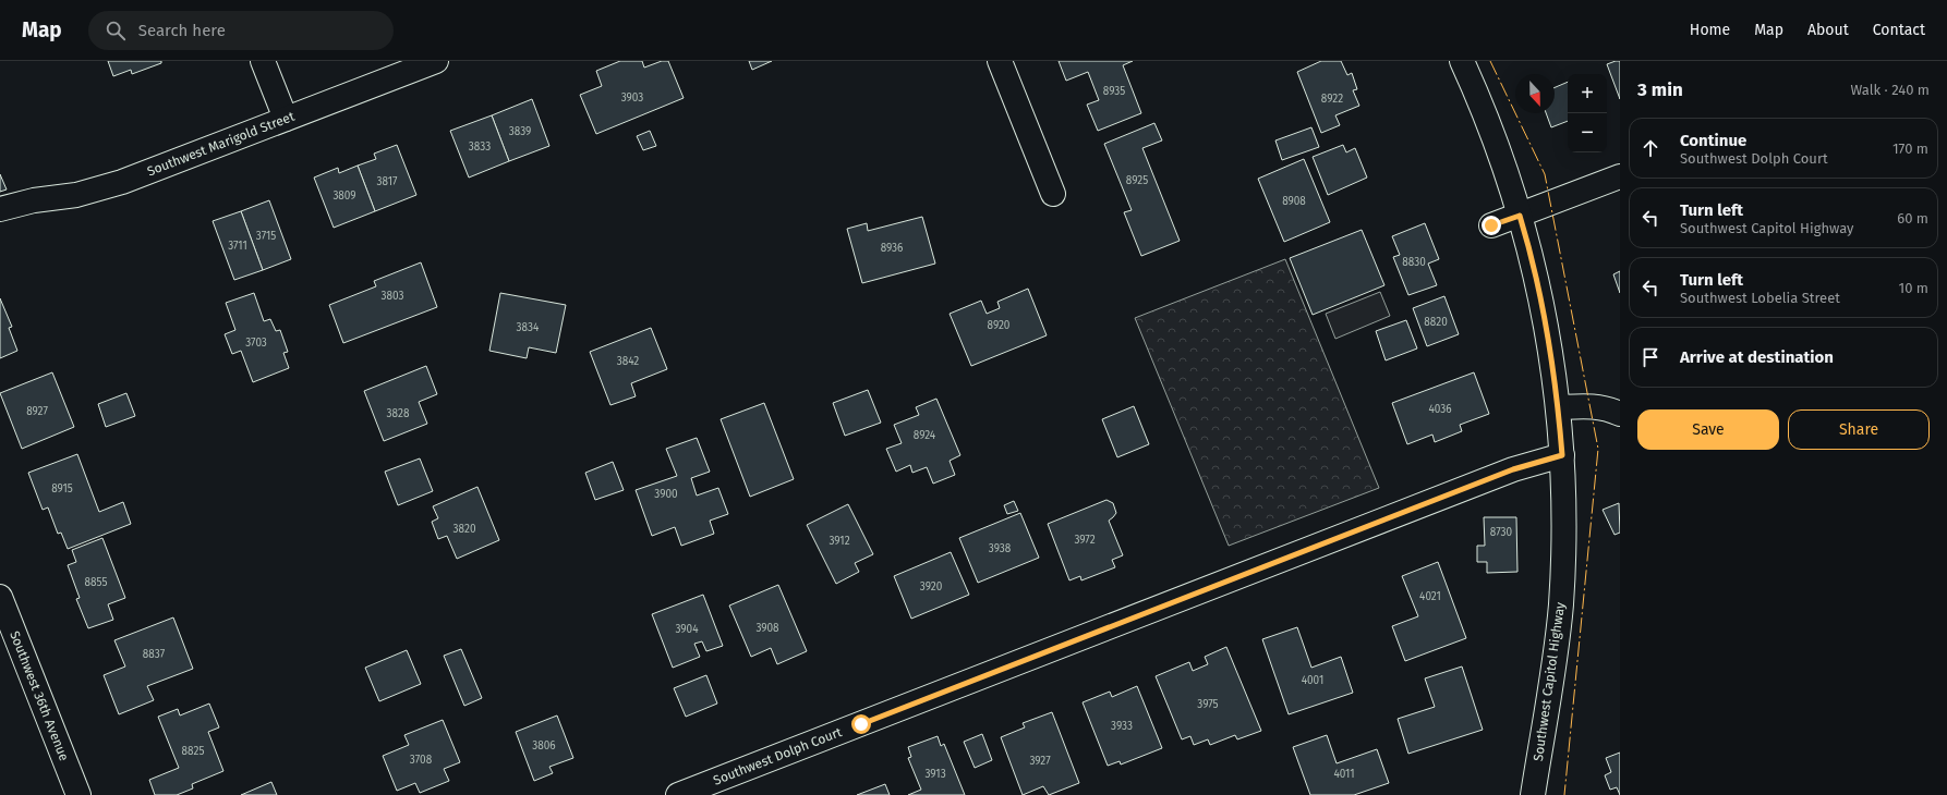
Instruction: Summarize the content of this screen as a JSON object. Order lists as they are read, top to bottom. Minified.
{"streets":{"street":["Southwest Marigold Street","Southwest Capitol Highway","Southwest 36th Avenue","Southwest Dolph Court"]},"crossings":[["Southwest Capitol Highway","Southwest Dolph Court"]],"house_numbers":["8935","3903","8922","3839","3833","8925","3817","3809","8908","3715","3711","8936","8830","3803","8820","8920","3834","3703","3842","4036","8927","3828","8924","8915","3900","3820","8730","3972","3912","3938","8855","3920","4021","3908","3904","8837","4001","3975","3933","3806","8825","3708","3927","3913","4011"],"north":"bottom","page":{"header":"Map","search":"Search here","nav":["Home","Map","About","Contact"],"heading":["3 min","Walk · 240 m"],"map_buttons":["+","−"],"list":[["Continue","Southwest Dolph Court","170 m"],["Turn left","Southwest Capitol Highway","60 m"],["Turn left","Southwest Lobelia Street","10 m"],"Arrive at destination"],"buttons":["Save","Share"]}}
